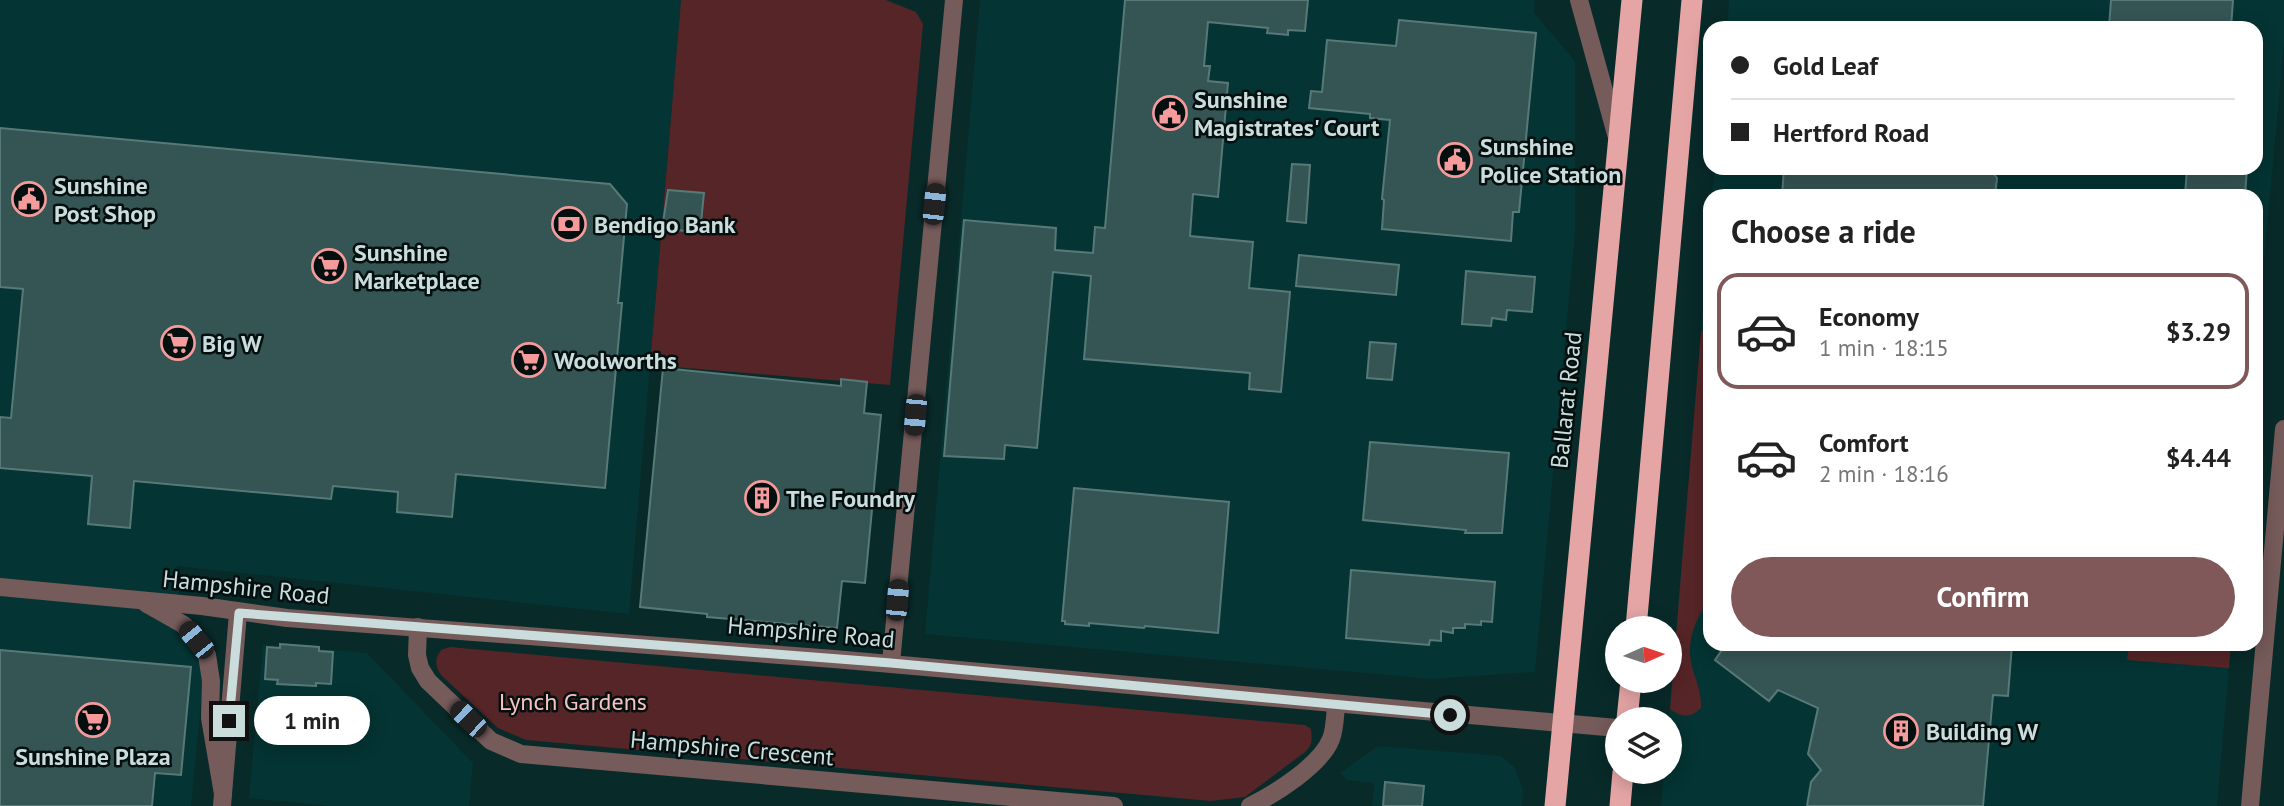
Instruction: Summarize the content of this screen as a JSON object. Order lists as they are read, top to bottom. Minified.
{"streets":{"highway":["Ballarat Road"],"street":["Hampshire Road","Hampshire Crescent"]},"crossings":[["Ballarat Road","Hampshire Road"],["Hampshire Road","Hampshire Crescent"]],"parks":["Lynch Gardens"],"places":{"public building":["Sunshine Magistrates' Court","Sunshine Police Station","Sunshine Post Shop"],"bank":["Bendigo Bank"],"supermarket":["Sunshine Marketplace","Big W","Woolworths","Sunshine Plaza"],"building":["The Foundry","Building W"]},"north":"right","page":{"banner":["Gold Leaf","Hertford Road"],"heading":"Choose a ride","list":[{"name":"Economy","note":"1 min · 18:15","value":"$3.29"},{"name":"Comfort","note":"2 min · 18:16","value":"$4.44"}],"buttons":"Confirm","bubble":"1 min"}}
